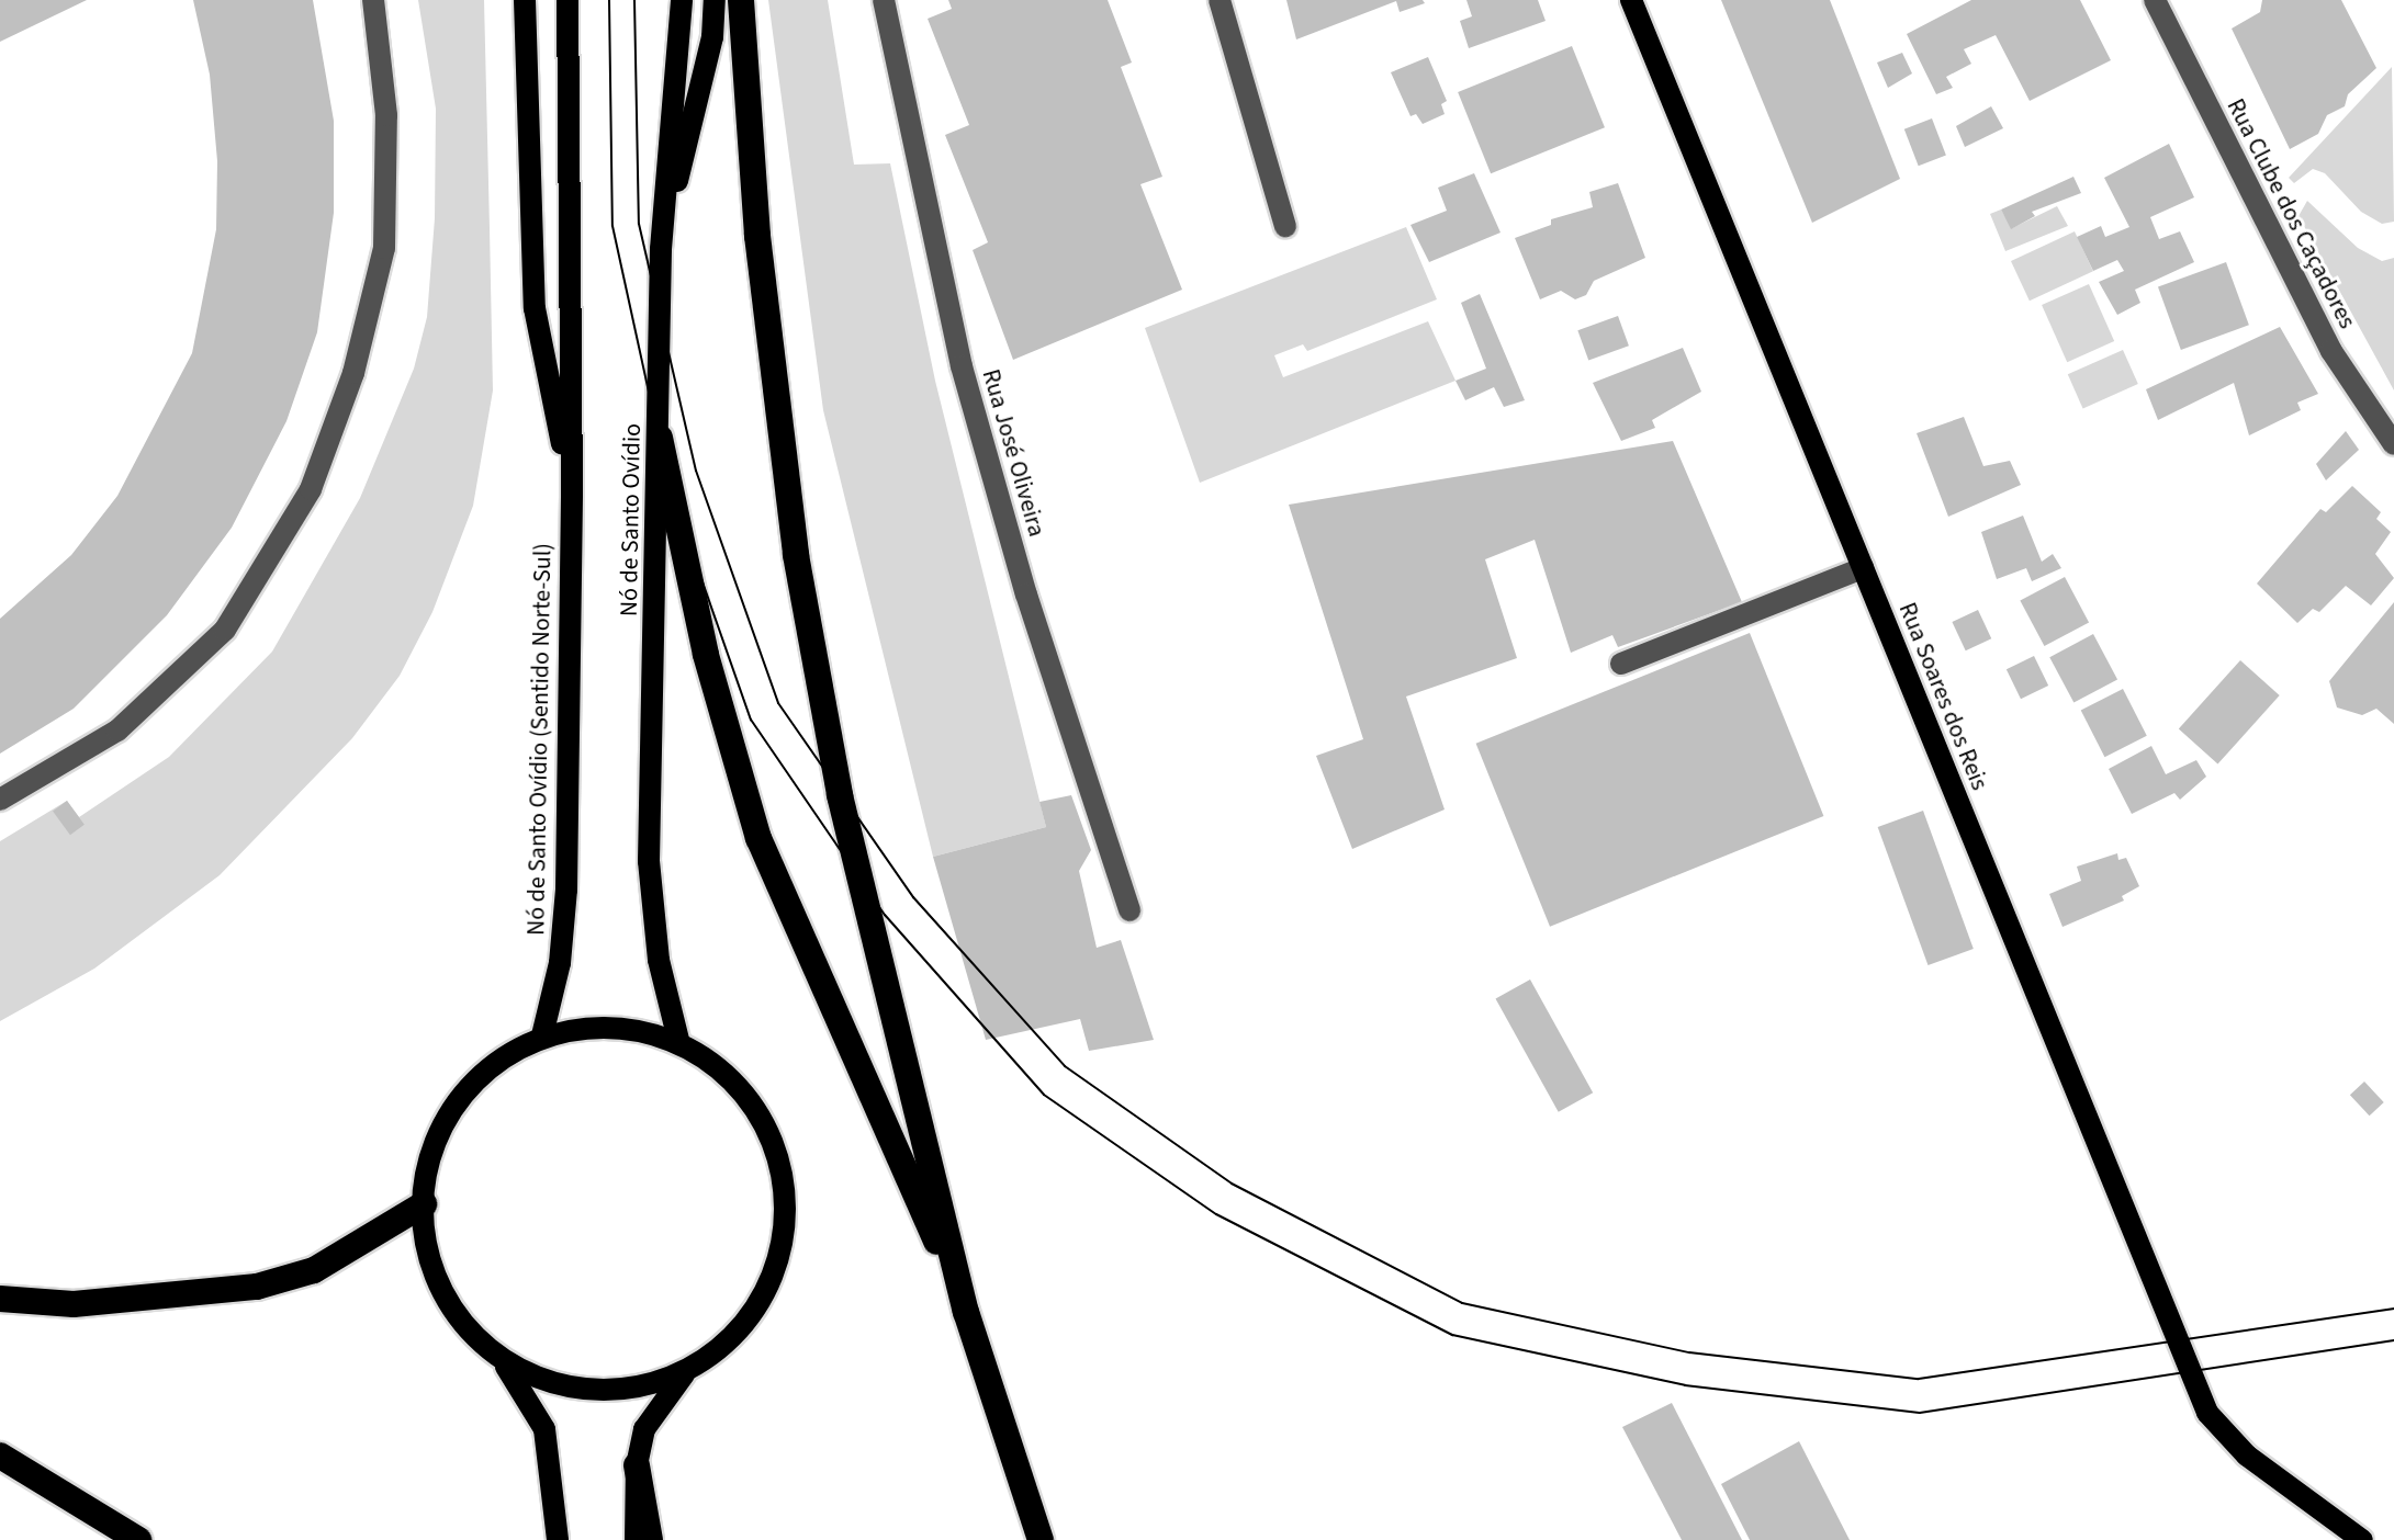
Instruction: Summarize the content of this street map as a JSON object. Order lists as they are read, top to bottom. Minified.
{"streets":{"main road":["Nó de Santo Ovídio","Rua Soares dos Reis","Nó de Santo Ovídio (Sentido Norte-Sul)"],"street":["Rua Clube dos Caçadores","Rua José Oliveira"]}}
